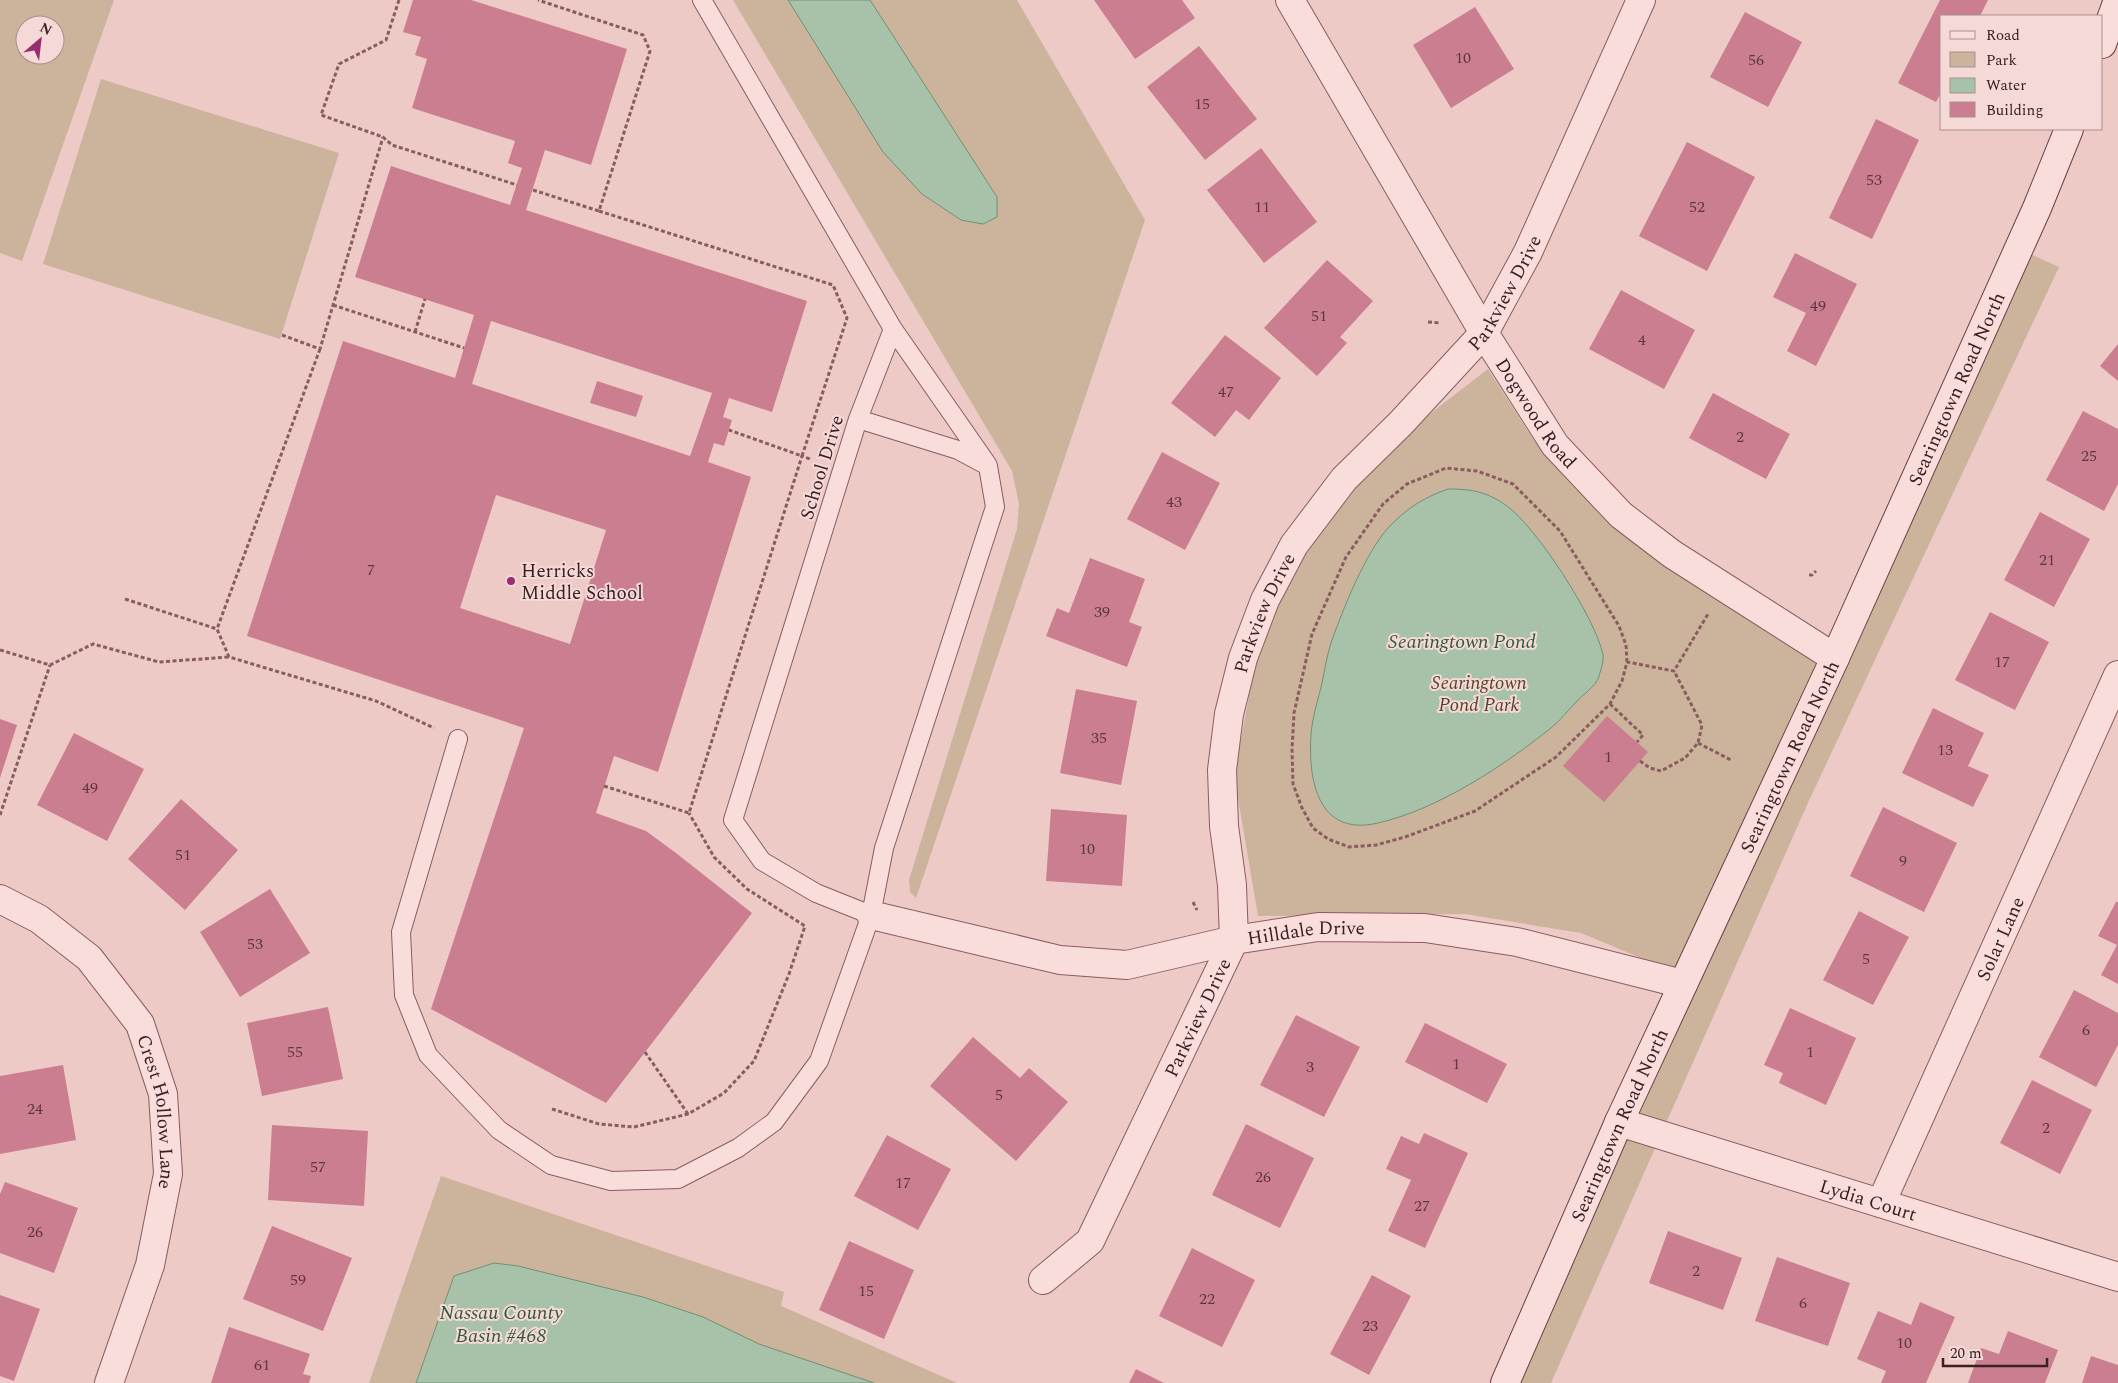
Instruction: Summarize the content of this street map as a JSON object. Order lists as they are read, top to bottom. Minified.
{"streets":{"street":["Parkview Drive","Searingtown Road North","Dogwood Road","Hilldale Drive","Solar Lane","Crest Hollow Lane","Lydia Court"],"lane":["School Drive"]},"crossings":[["Parkview Drive","Dogwood Road"],["Parkview Drive","Hilldale Drive"],["Searingtown Road North","Dogwood Road"],["Searingtown Road North","Hilldale Drive"],["Searingtown Road North","Lydia Court"],["School Drive","Hilldale Drive"],["Solar Lane","Lydia Court"]],"water":["Searingtown Pond","Nassau County Basin #468"],"parks":["Searingtown Pond Park"],"places":["Herricks Middle School"],"house_numbers":["10","56","15","53","11","52","49","51","4","47","2","25","43","21","7","39","17","35","13","1","49","10","51","9","53","5","6","55","1","1","3","5","24","2","57","26","17","27","26","2","59","15","22","6","23","10","61"],"legend":["Road","Park","Water","Building"],"scale_bar":"20 m","north":"top right"}
